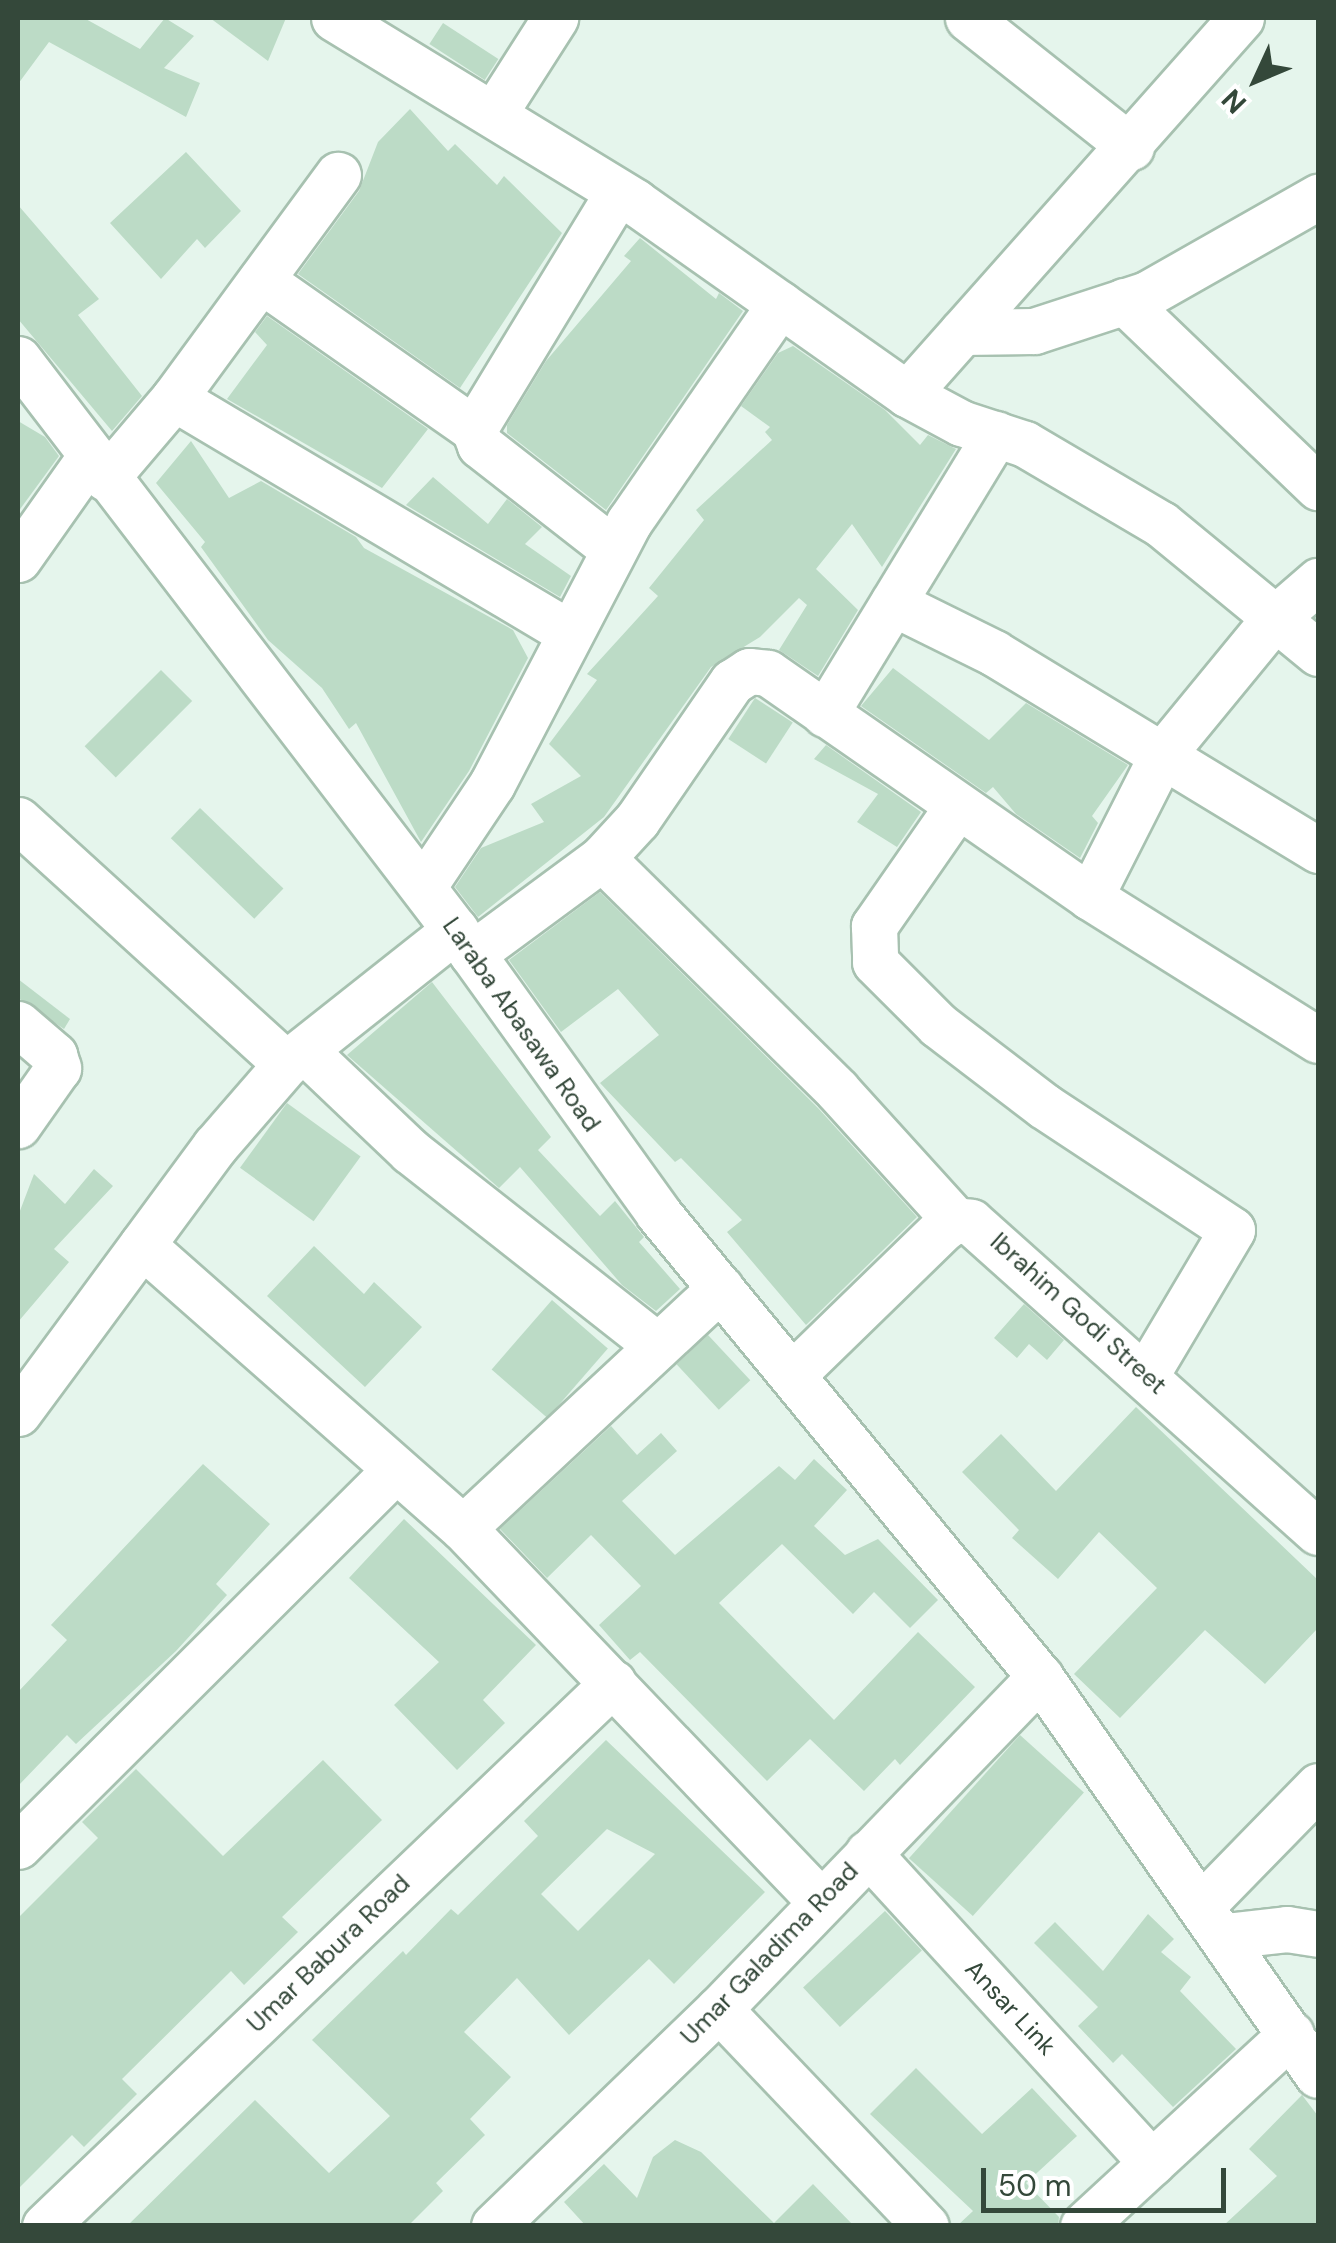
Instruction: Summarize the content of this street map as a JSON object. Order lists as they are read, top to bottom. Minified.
{"streets":{"street":["Laraba Abasawa Road","Ibrahim Godi Street","Umar Babura Road","Umar Galadima Road","Ansar Link"]},"crossings":[["Laraba Abasawa Road","Umar Galadima Road"],["Umar Galadima Road","Ansar Link"]],"scale_bar":"50 m","north":"bottom left"}
